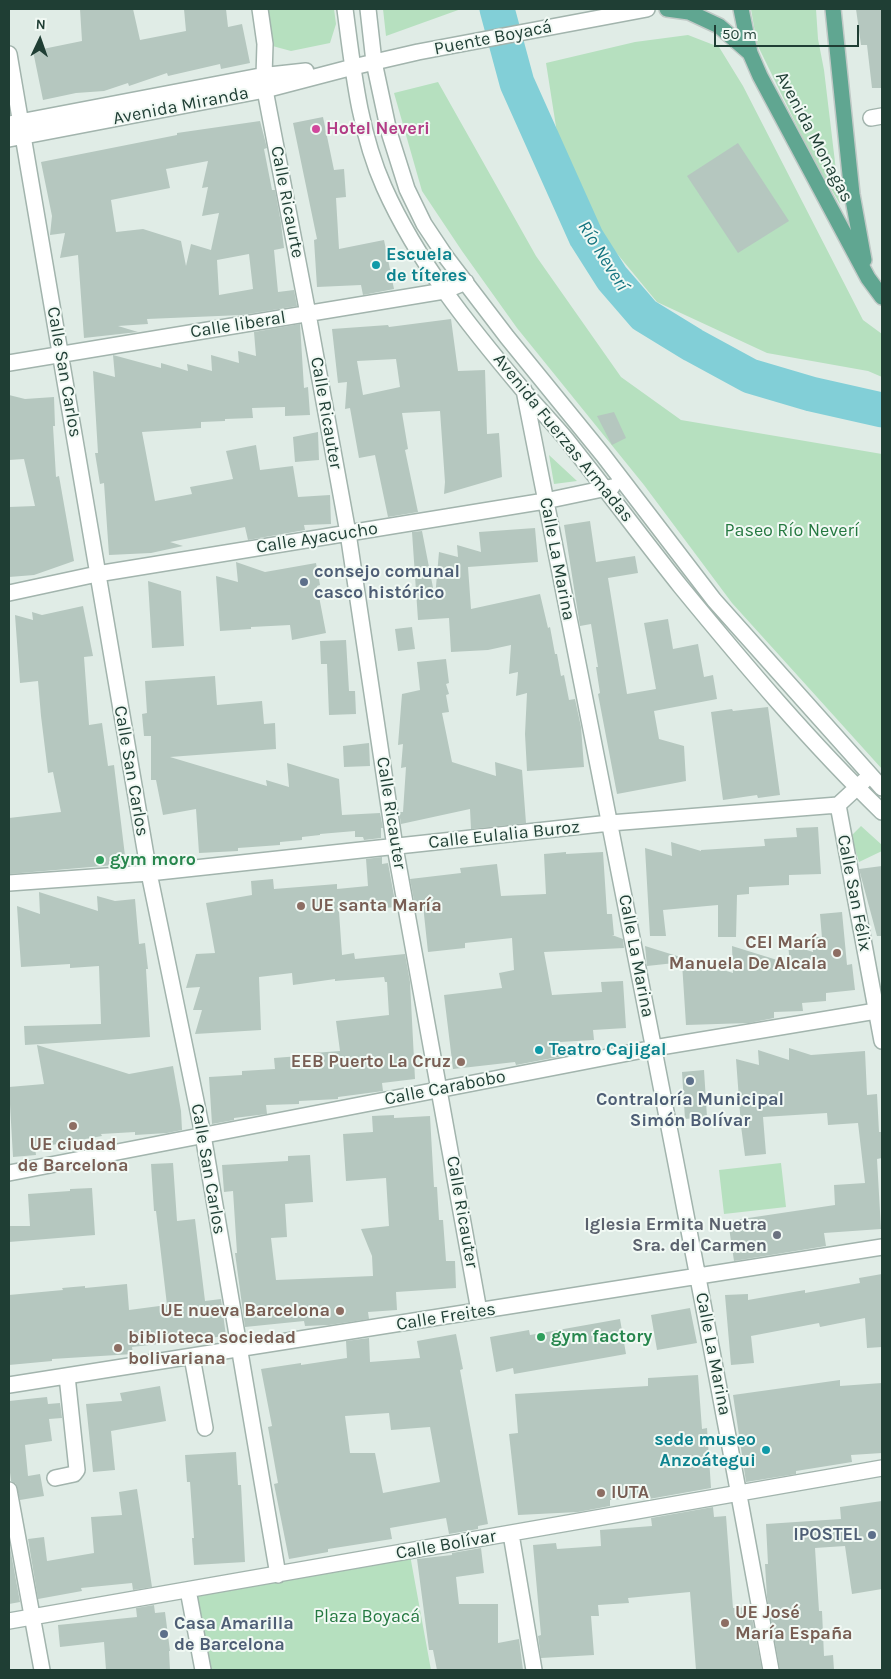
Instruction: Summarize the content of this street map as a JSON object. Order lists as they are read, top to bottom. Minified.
{"streets":{"main road":["Avenida Monagas"],"street":["Puente Boyacá","Avenida Miranda","Calle Ricaurte","Calle liberal","Calle San Carlos","Calle Ricauter","Avenida Fuerzas Armadas","Calle Ayacucho","Calle La Marina","Calle Eulalia Buroz","Calle San Félix","Calle Carabobo","Calle Freites","Calle Bolívar"]},"crossings":[["Puente Boyacá","Avenida Miranda"],["Avenida Miranda","Calle Ricaurte"],["Avenida Miranda","Calle San Carlos"],["Avenida Miranda","Avenida Fuerzas Armadas"],["Calle Ricaurte","Calle liberal"],["Calle Ricaurte","Calle Ricauter"],["Calle liberal","Calle San Carlos"],["Calle liberal","Calle Ricauter"],["Calle liberal","Avenida Fuerzas Armadas"],["Calle San Carlos","Calle Ayacucho"],["Calle San Carlos","Calle Eulalia Buroz"],["Calle San Carlos","Calle Carabobo"],["Calle San Carlos","Calle Freites"],["Calle San Carlos","Calle Bolívar"],["Calle Ricauter","Calle Ayacucho"],["Calle Ricauter","Calle Eulalia Buroz"],["Calle Ricauter","Calle Carabobo"],["Calle Ricauter","Calle Freites"],["Avenida Fuerzas Armadas","Calle Ayacucho"],["Avenida Fuerzas Armadas","Calle La Marina"],["Calle Ayacucho","Calle La Marina"],["Calle La Marina","Calle Eulalia Buroz"],["Calle La Marina","Calle Carabobo"],["Calle La Marina","Calle Freites"],["Calle La Marina","Calle Bolívar"],["Calle Eulalia Buroz","Calle San Félix"],["Calle San Félix","Calle Carabobo"]],"water":["Río Neverí"],"parks":["Paseo Río Neverí","Plaza Boyacá"],"places":["Hotel Neveri","Escuela de títeres","consejo comunal casco histórico","gym moro","UE santa María","CEI María Manuela De Alcala","Teatro Cajigal","EEB Puerto La Cruz","Contraloría Municipal Simón Bolívar","UE ciudad de Barcelona","Iglesia Ermita Nuetra Sra. del Carmen","UE nueva Barcelona","gym factory","biblioteca sociedad bolivariana","sede museo Anzoátegui","IUTA","IPOSTEL","UE José María España","Casa Amarilla de Barcelona"],"scale_bar":"50 m","north":"top"}
